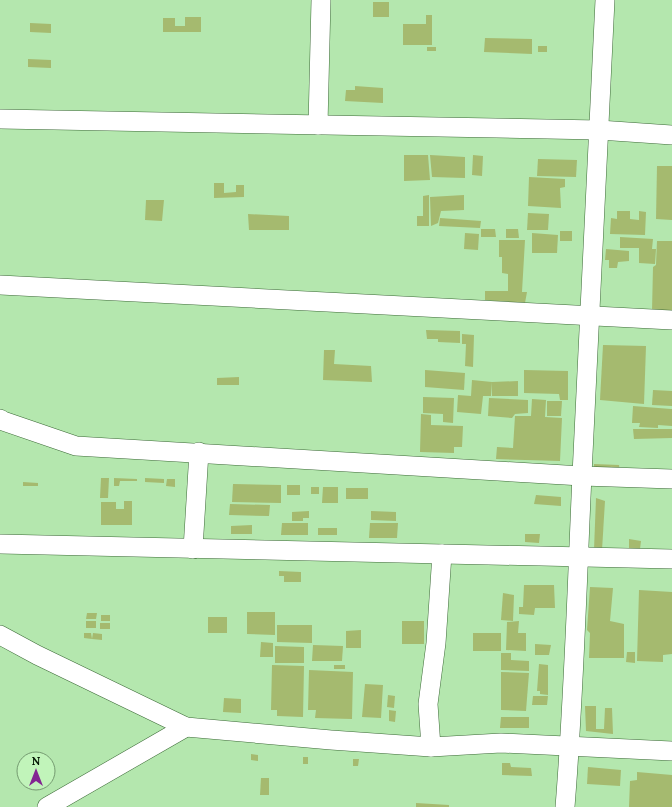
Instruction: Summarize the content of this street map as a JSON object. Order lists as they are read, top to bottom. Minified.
{"north":"top"}
